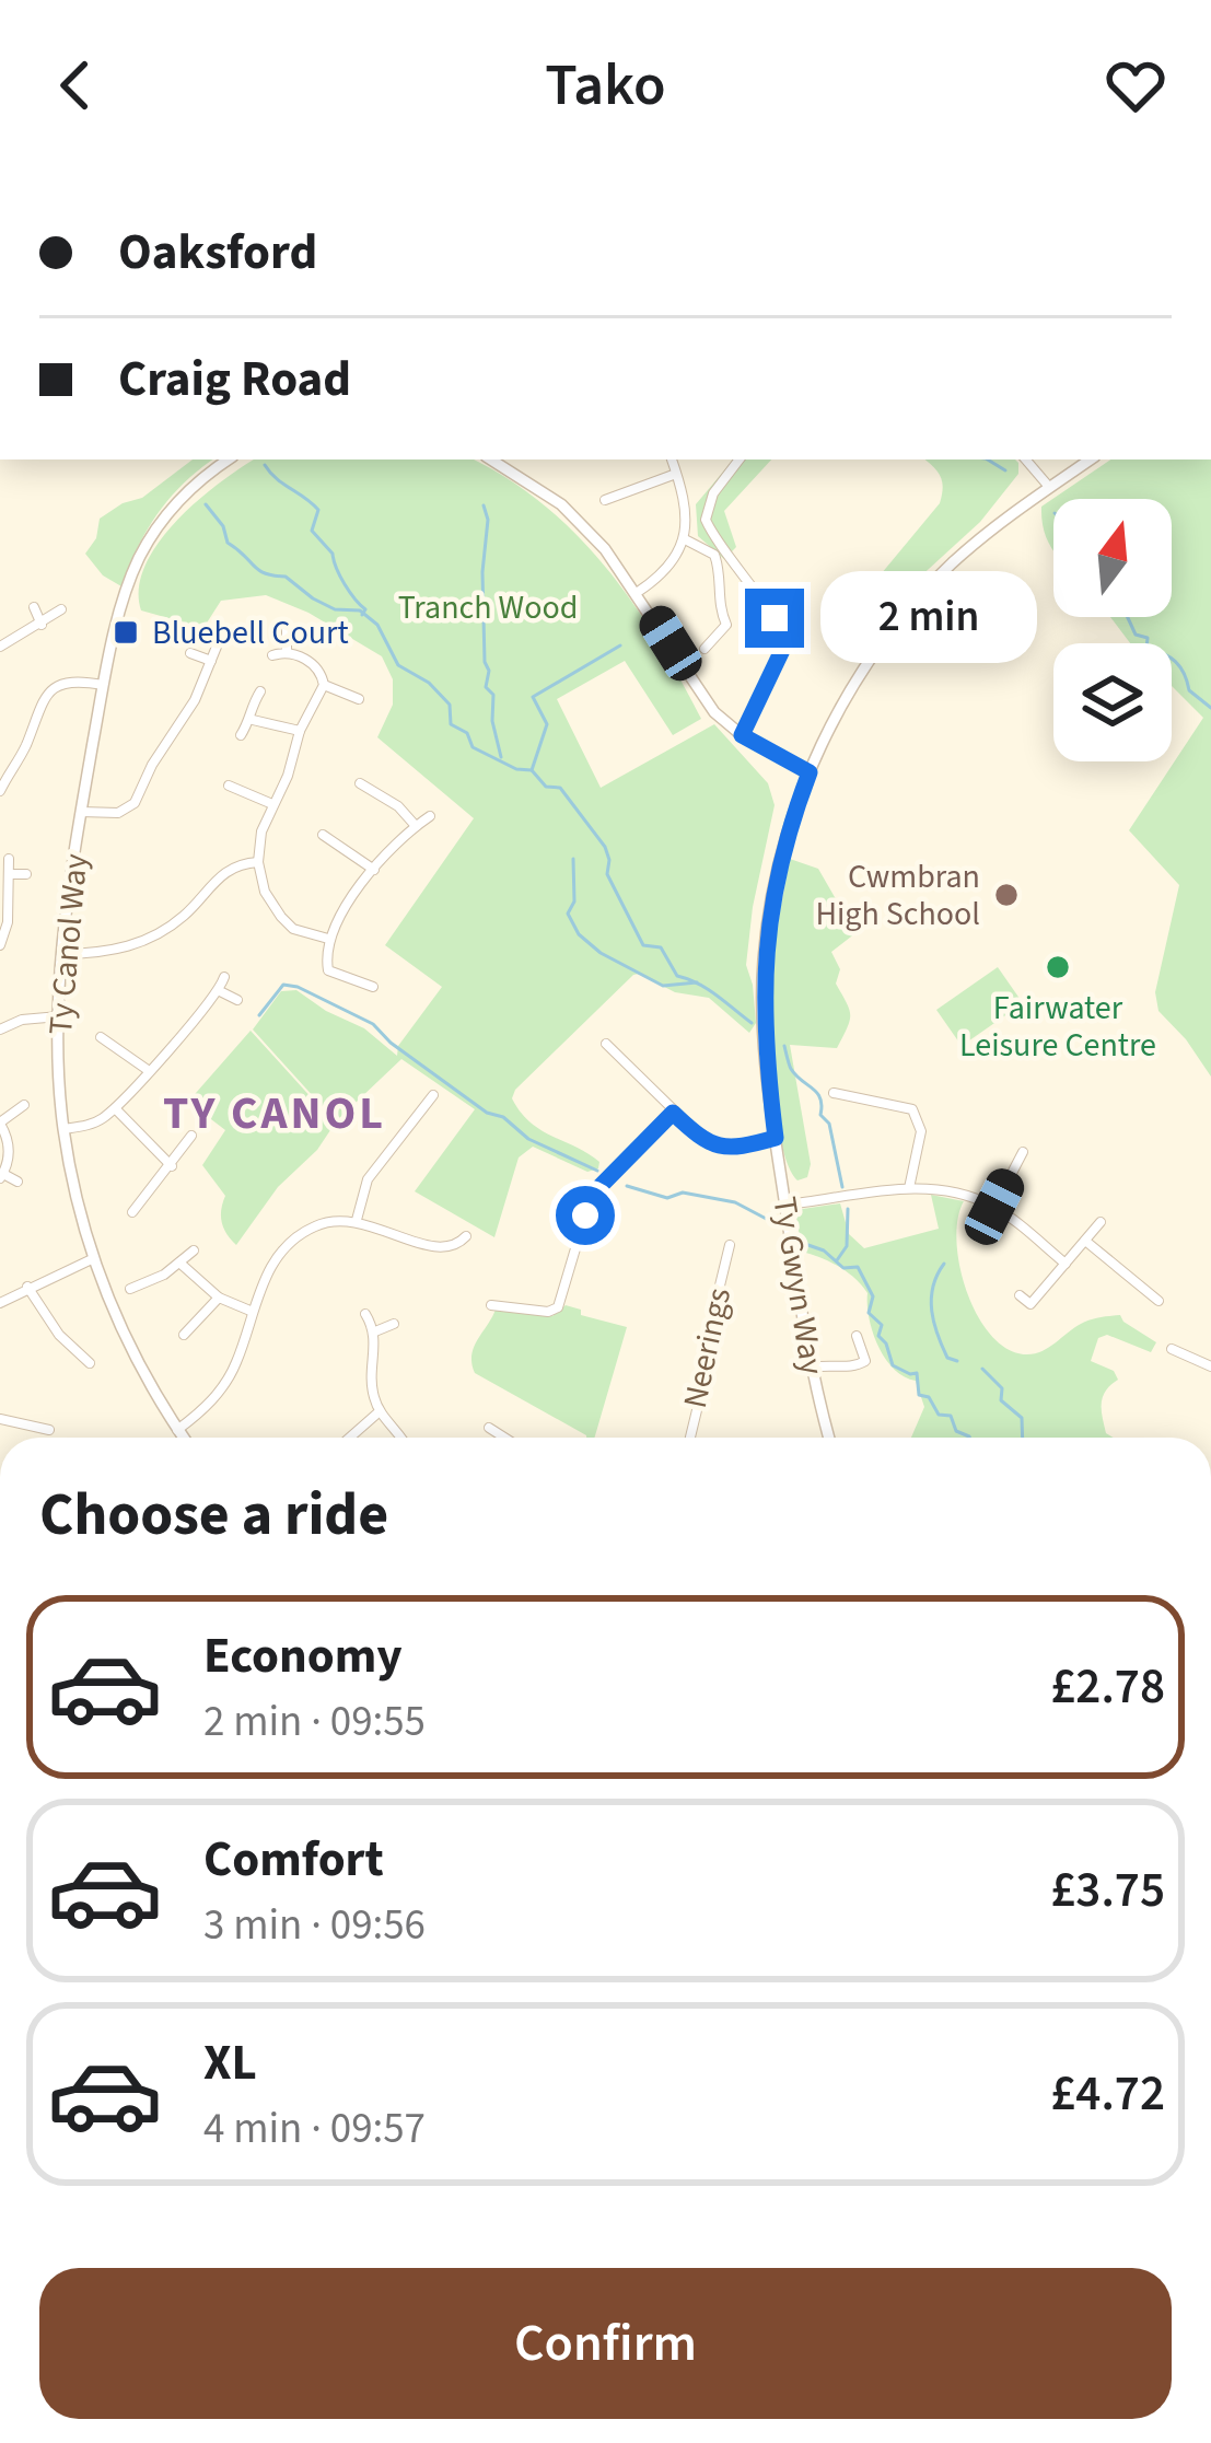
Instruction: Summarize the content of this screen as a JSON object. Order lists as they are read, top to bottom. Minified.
{"streets":{"street":["Ty Canol Way","Ty Gwyn Way","Neerings"]},"districts":["TY CANOL"],"parks":["Tranch Wood"],"places":{"transit":["Bluebell Court"],"other":["Cwmbran High School","Fairwater Leisure Centre"]},"north":"top","page":{"header":"Tako","banner":["Oaksford","Craig Road"],"bubble":"2 min","heading":"Choose a ride","list":[{"name":"Economy","note":"2 min · 09:55","value":"£2.78"},{"name":"Comfort","note":"3 min · 09:56","value":"£3.75"},{"name":"XL","note":"4 min · 09:57","value":"£4.72"}],"buttons":"Confirm"}}
